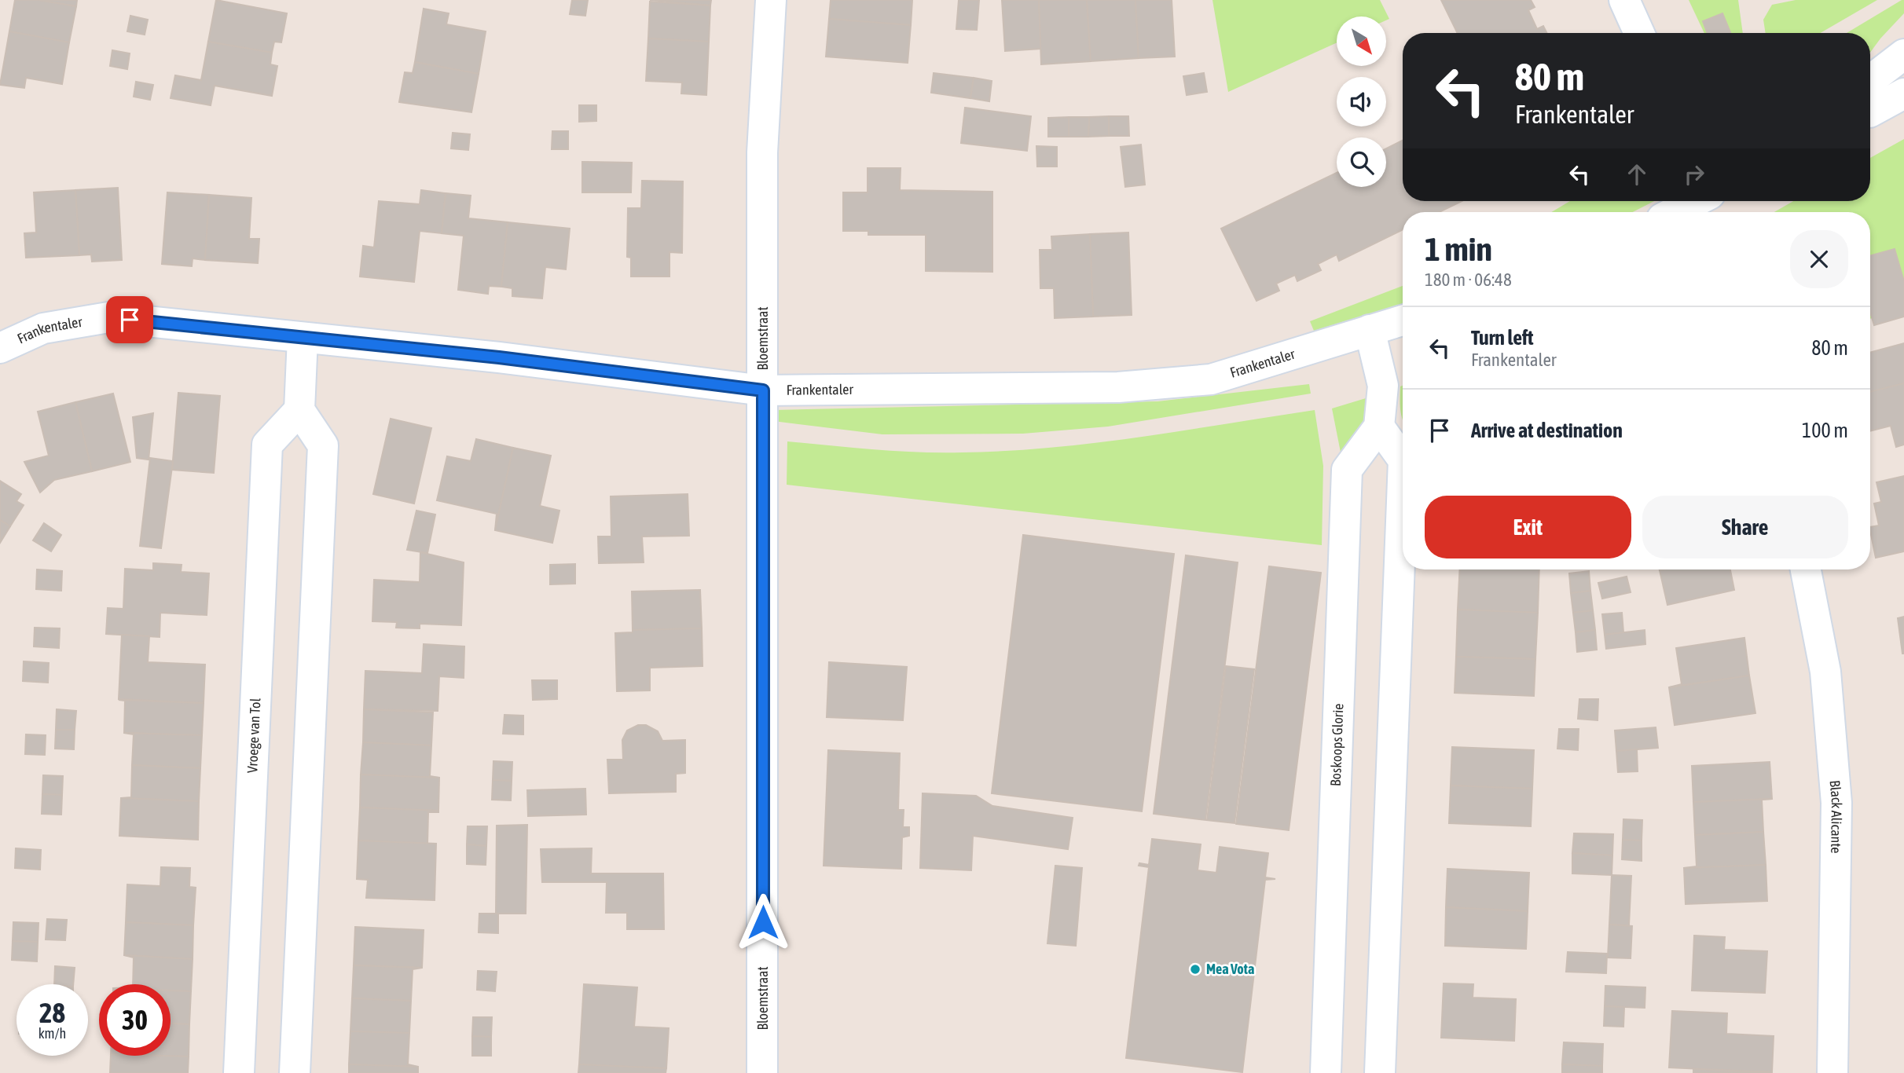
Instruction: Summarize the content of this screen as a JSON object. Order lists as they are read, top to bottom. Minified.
{"streets":{"street":["Frankentaler","Bloemstraat","Vroege van Tol","Boskoops Glorie","Black Alicante"]},"crossings":[["Frankentaler","Bloemstraat"]],"places":["Mea Vota"],"north":"bottom right","page":{"turn":["80 m","Frankentaler"],"heading":["1 min","180 m · 06:48"],"list":[{"name":"Turn left","note":"Frankentaler","value":"80 m"},{"name":"Arrive at destination","value":"100 m"}],"buttons":["Exit","Share"],"speed":"28 km/h","limit":"30"}}
